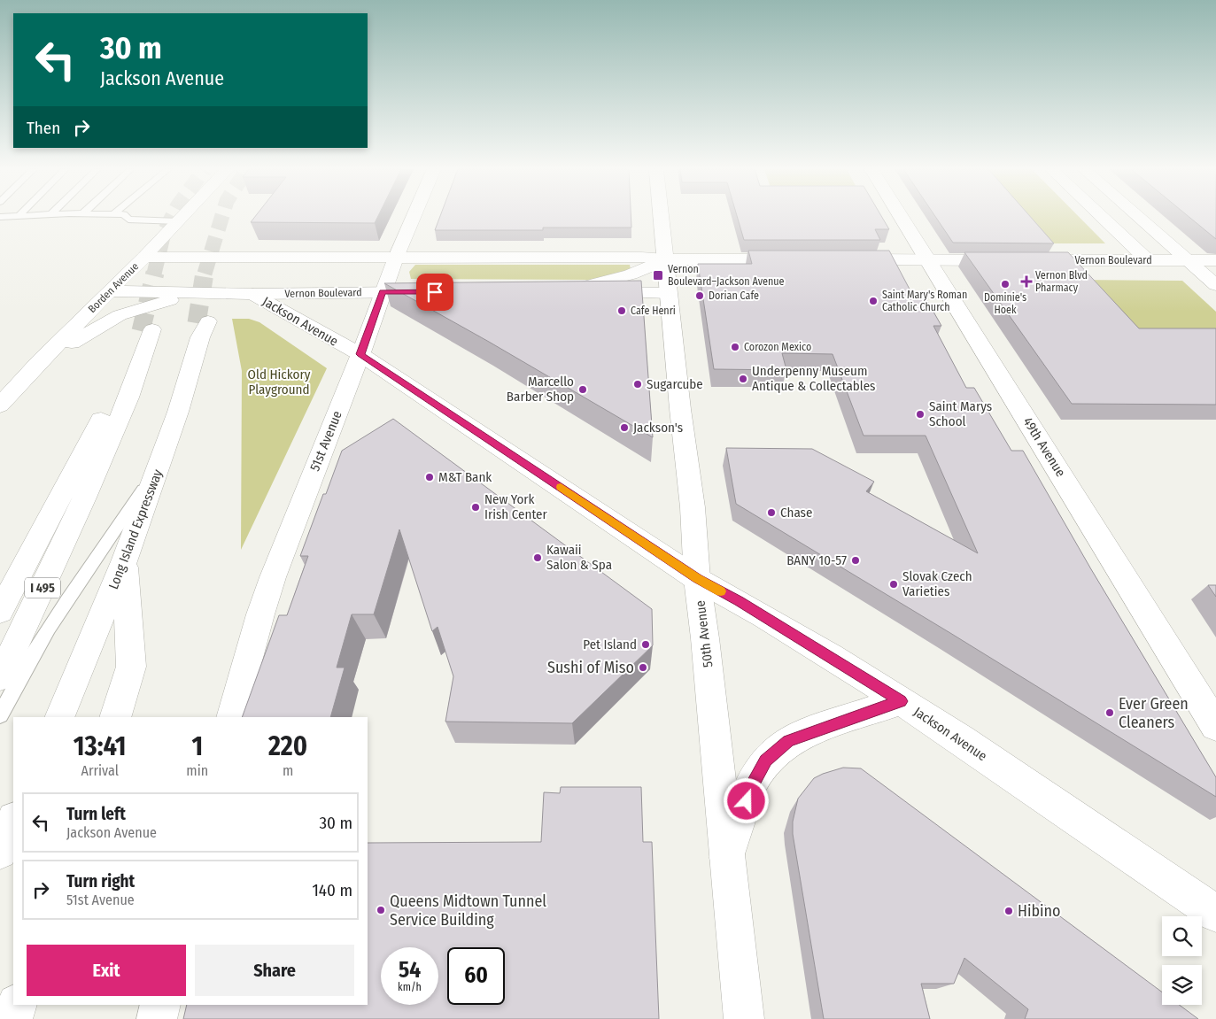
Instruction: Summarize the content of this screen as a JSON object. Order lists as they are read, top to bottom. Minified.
{"streets":{"main road":["Vernon Boulevard","Borden Avenue","Jackson Avenue","51st Avenue","49th Avenue","Long Island Expressway","I 495","50th Avenue"]},"crossings":[["Vernon Boulevard","Borden Avenue"],["Vernon Boulevard","Jackson Avenue"],["Vernon Boulevard","51st Avenue"],["Jackson Avenue","51st Avenue"],["Jackson Avenue","50th Avenue"]],"parks":["Old Hickory Playground"],"places":{"transit":["Vernon Boulevard–Jackson Avenue"],"health":["Vernon Blvd Pharmacy"],"other":["Dominie's Hoek","Dorian Cafe","Saint Mary's Roman Catholic Church","Cafe Henri","Corozon Mexico","Underpenny Museum Antique & Collectables","Sugarcube","Marcello Barber Shop","Saint Marys School","Jackson's","M&T Bank","New York Irish Center","Chase","Kawaii Salon & Spa","BANY 10-57","Slovak Czech Varieties","Pet Island","Sushi of Miso","Ever Green Cleaners","Queens Midtown Tunnel Service Building","Hibino"]},"page":{"turn":["30 m","Jackson Avenue"],"then":"Then","eta":["13:41","Arrival","1","min","220","m"],"list":[{"name":"Turn left","note":"Jackson Avenue","value":"30 m"},{"name":"Turn right","note":"51st Avenue","value":"140 m"}],"buttons":["Exit","Share"],"speed":"54 km/h","limit":"60"}}
